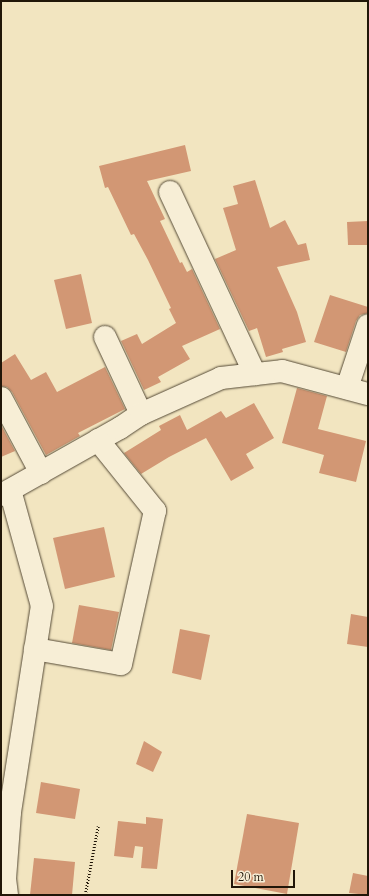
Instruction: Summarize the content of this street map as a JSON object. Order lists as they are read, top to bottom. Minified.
{"scale_bar":"20 m"}
